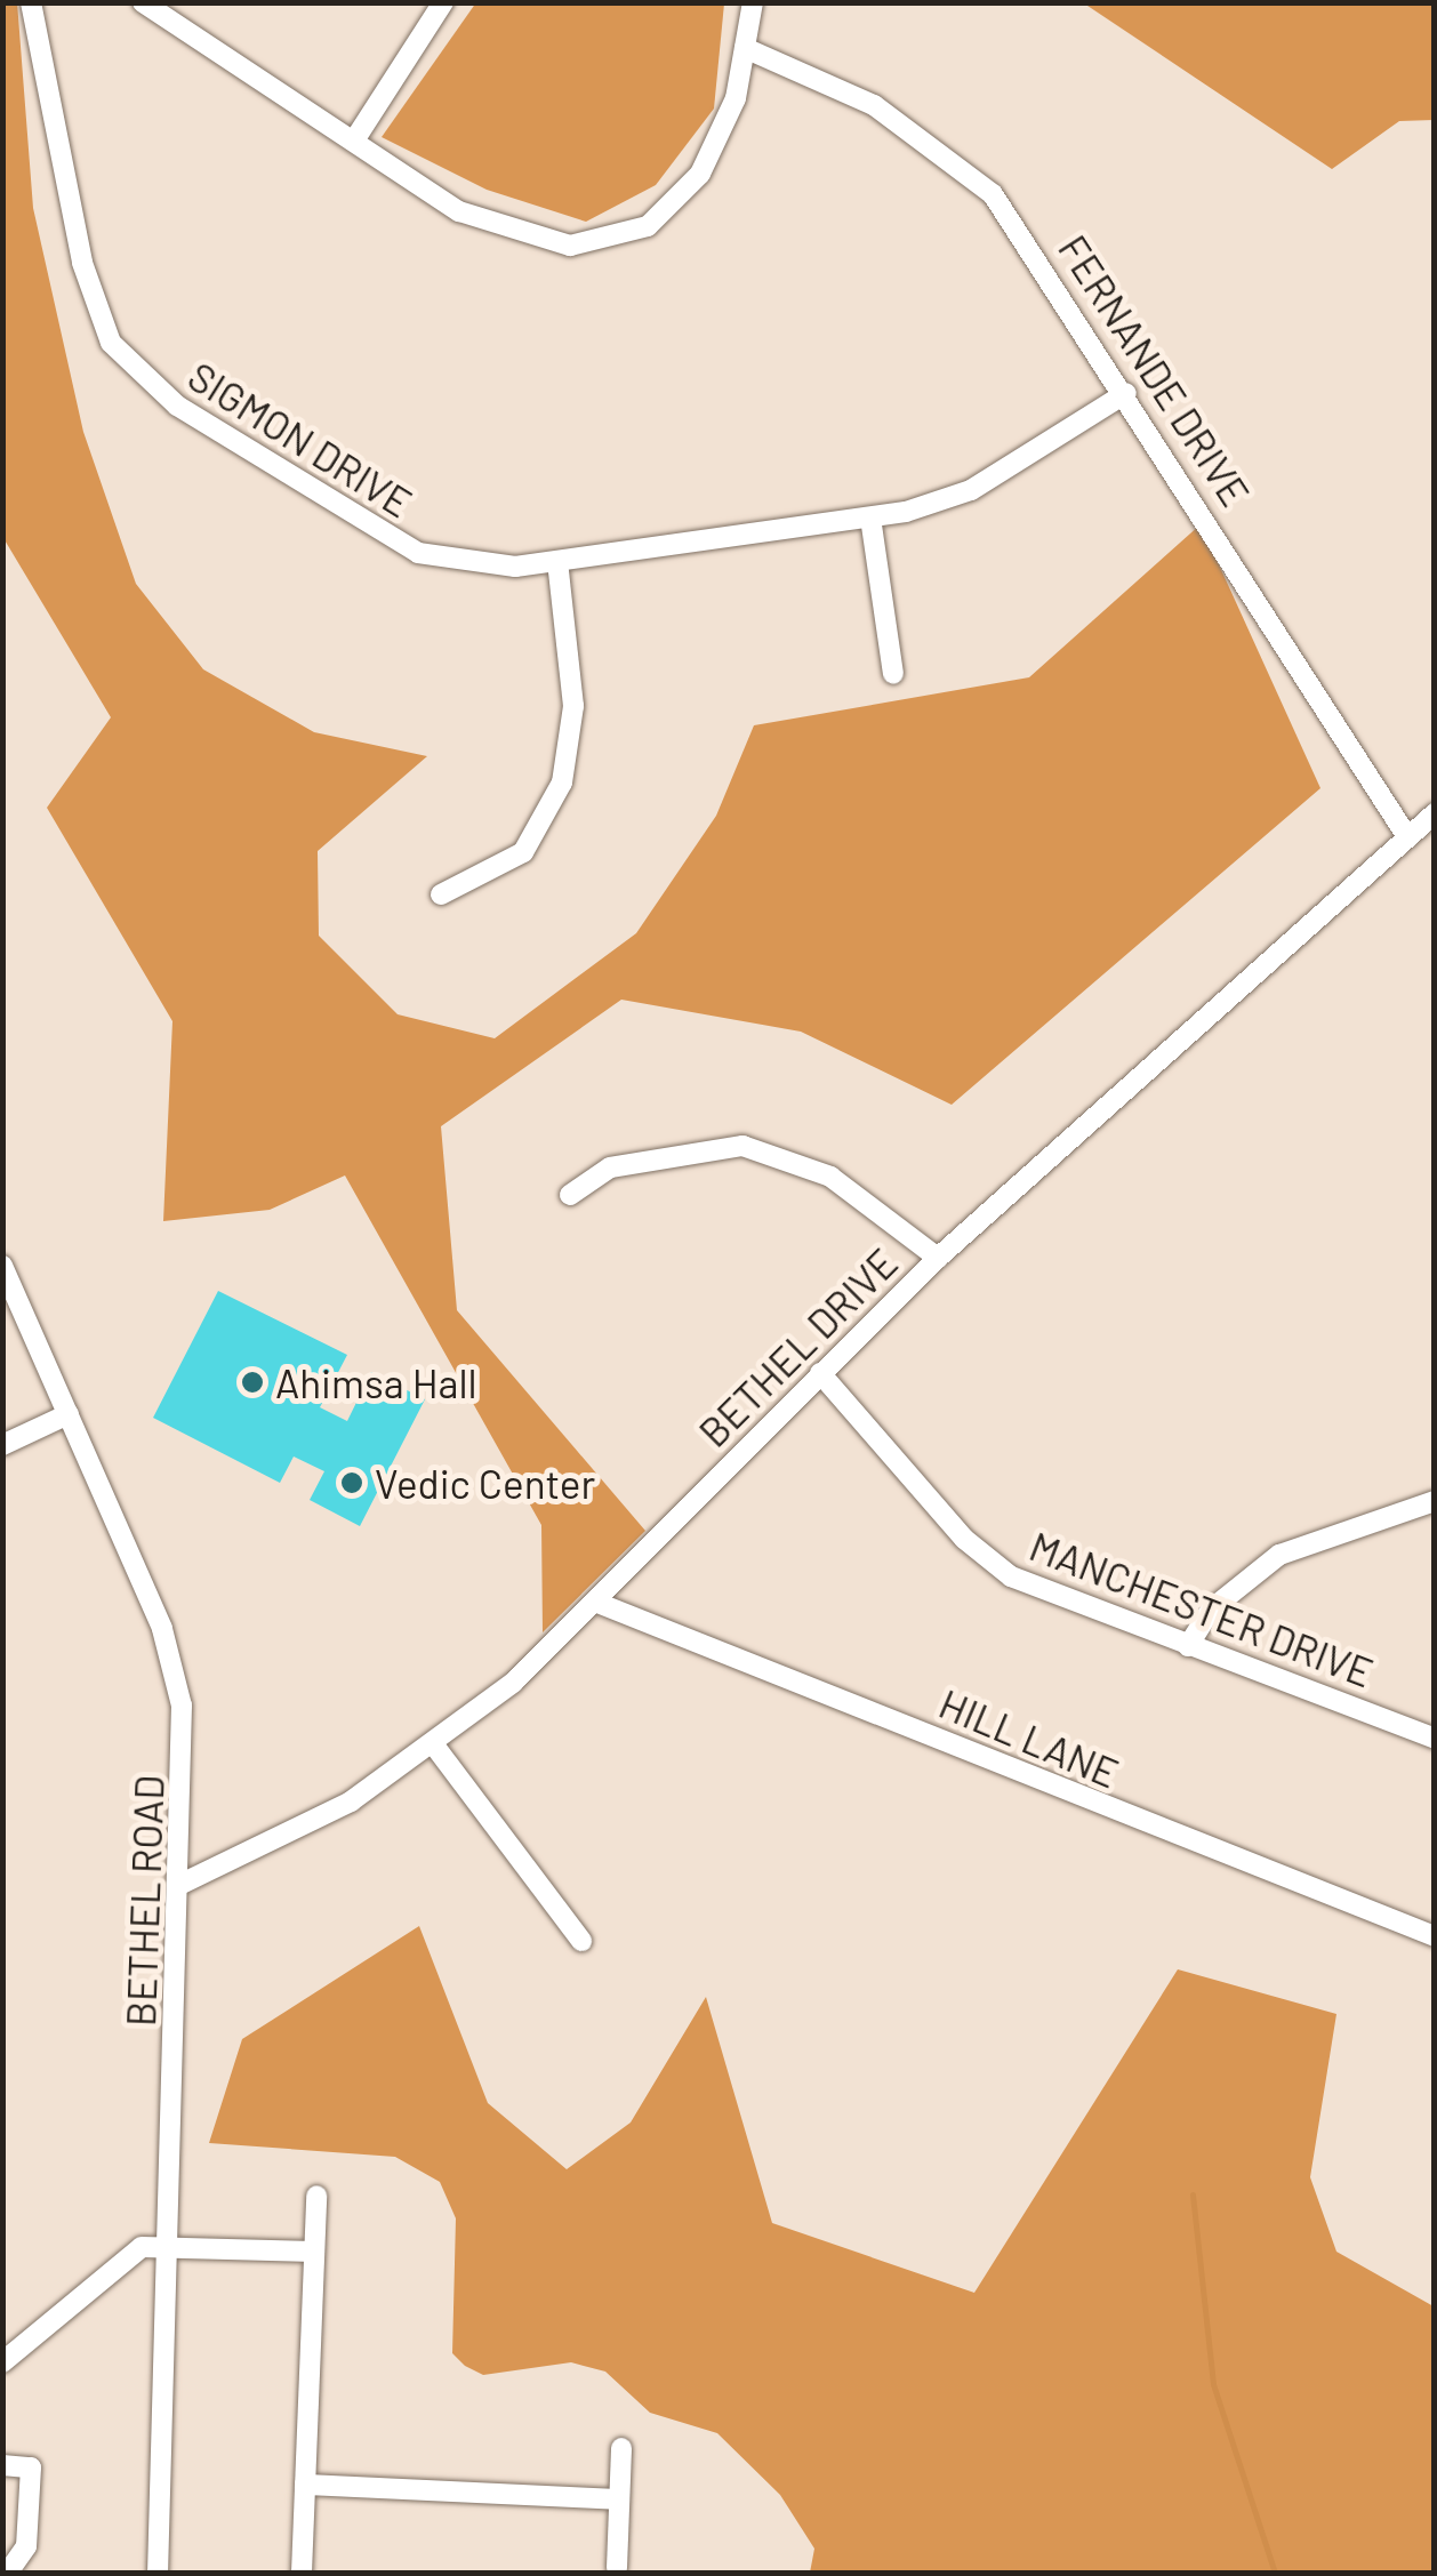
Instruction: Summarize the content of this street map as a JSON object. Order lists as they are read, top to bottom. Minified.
{"streets":{"street":["FERNANDE DRIVE","SIGMON DRIVE","BETHEL DRIVE","MANCHESTER DRIVE","HILL LANE","BETHEL ROAD"]},"crossings":[["FERNANDE DRIVE","SIGMON DRIVE"],["FERNANDE DRIVE","BETHEL DRIVE"],["BETHEL DRIVE","MANCHESTER DRIVE"],["BETHEL DRIVE","HILL LANE"],["BETHEL DRIVE","BETHEL ROAD"]],"places":["Ahimsa Hall","Vedic Center"]}
